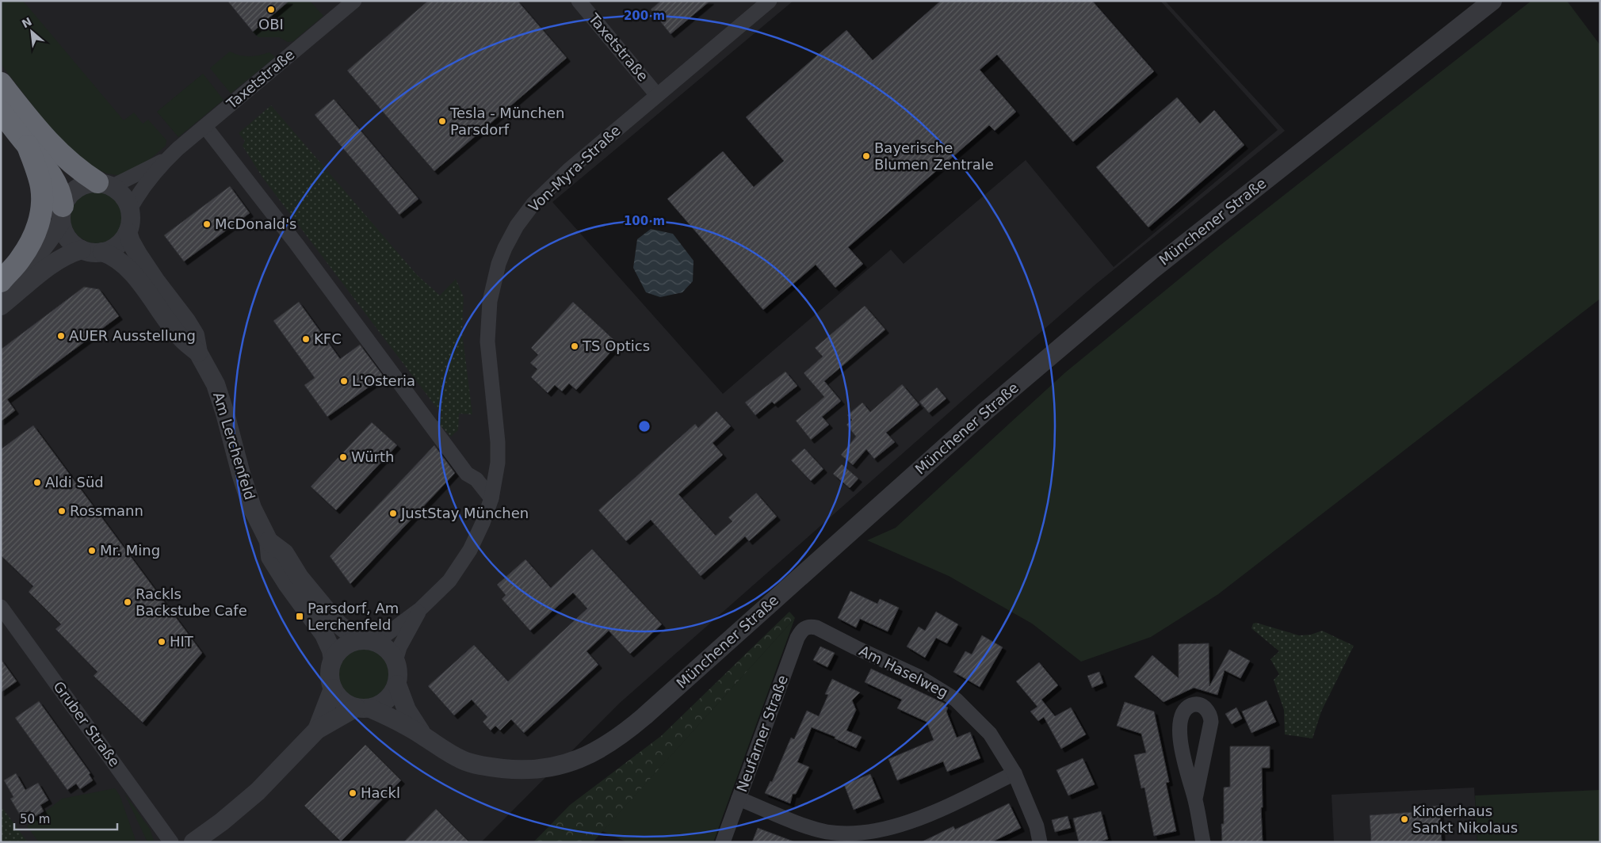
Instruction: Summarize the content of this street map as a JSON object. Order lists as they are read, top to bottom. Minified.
{"streets":{"street":["Taxetstraße","Von-Myra-Straße","Münchener Straße","Am Lerchenfeld","Am Haselweg","Gruber Straße","Neufarner Straße"]},"crossings":[["Taxetstraße","Von-Myra-Straße"],["Taxetstraße","Am Lerchenfeld"],["Von-Myra-Straße","Münchener Straße"],["Von-Myra-Straße","Am Lerchenfeld"],["Münchener Straße","Am Lerchenfeld"],["Am Haselweg","Neufarner Straße"]],"places":{"other":["OBI","Tesla - München Parsdorf","Bayerische Blumen Zentrale","McDonald's","AUER Ausstellung","KFC","TS Optics","L'Osteria","Würth","Aldi Süd","Rossmann","JustStay München","Mr. Ming","Rackls Backstube Cafe","HIT","Hackl","Kinderhaus Sankt Nikolaus"],"transit":["Parsdorf, Am Lerchenfeld"]},"scale_bar":"50 m","north":"top left","rings":["200 m","100 m"]}
